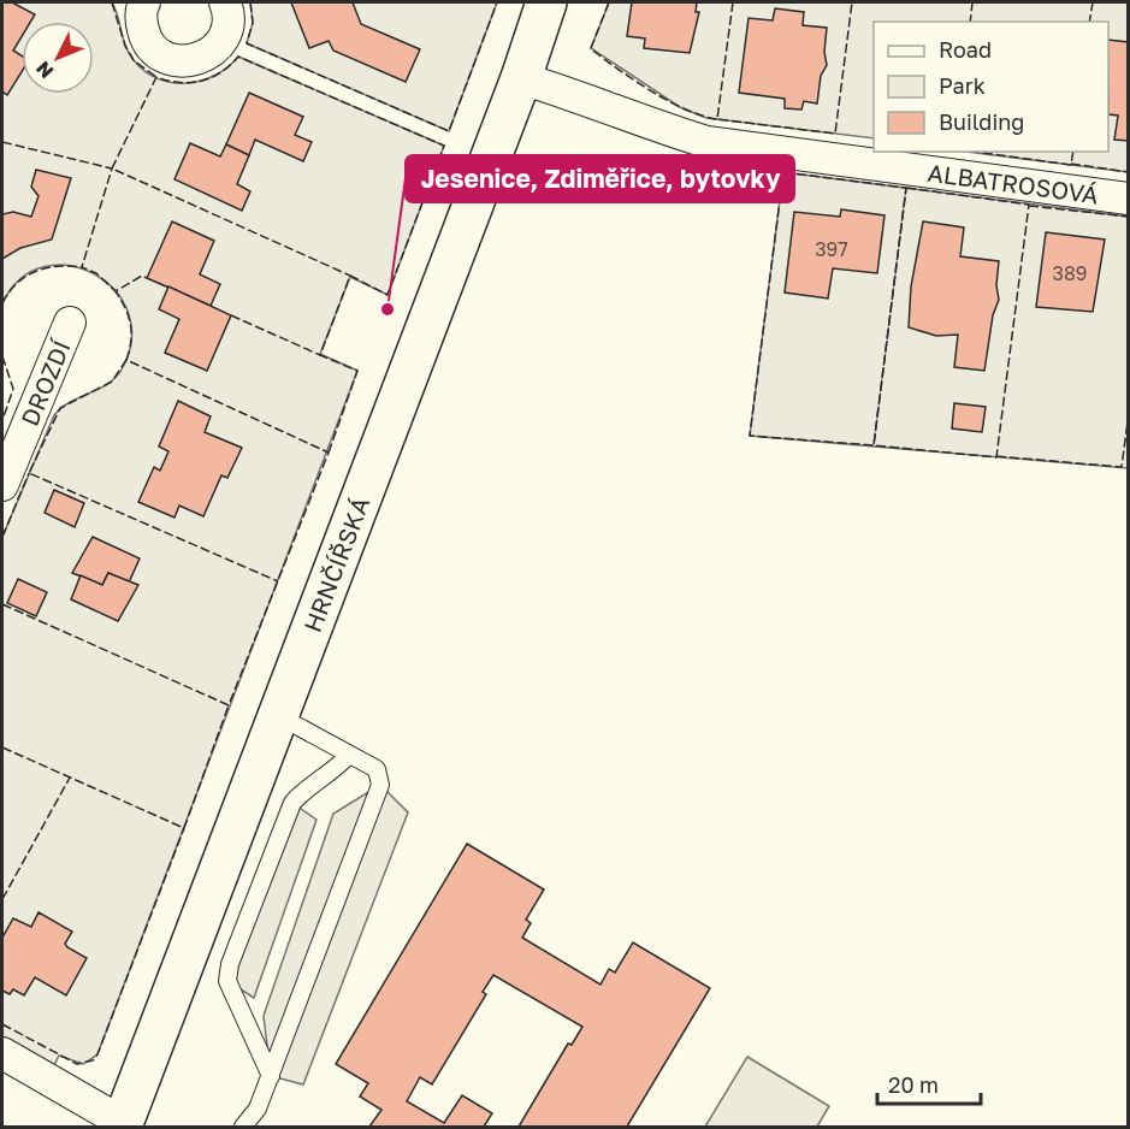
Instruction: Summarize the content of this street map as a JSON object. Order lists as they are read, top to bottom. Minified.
{"streets":{"street":["ALBATROSOVÁ","DROZDÍ","HRNČÍŘSKÁ"]},"crossings":[["ALBATROSOVÁ","HRNČÍŘSKÁ"]],"places":["Jesenice, Zdiměřice, bytovky"],"house_numbers":["397","389"],"legend":["Road","Park","Building"],"scale_bar":"20 m","north":"bottom left"}
